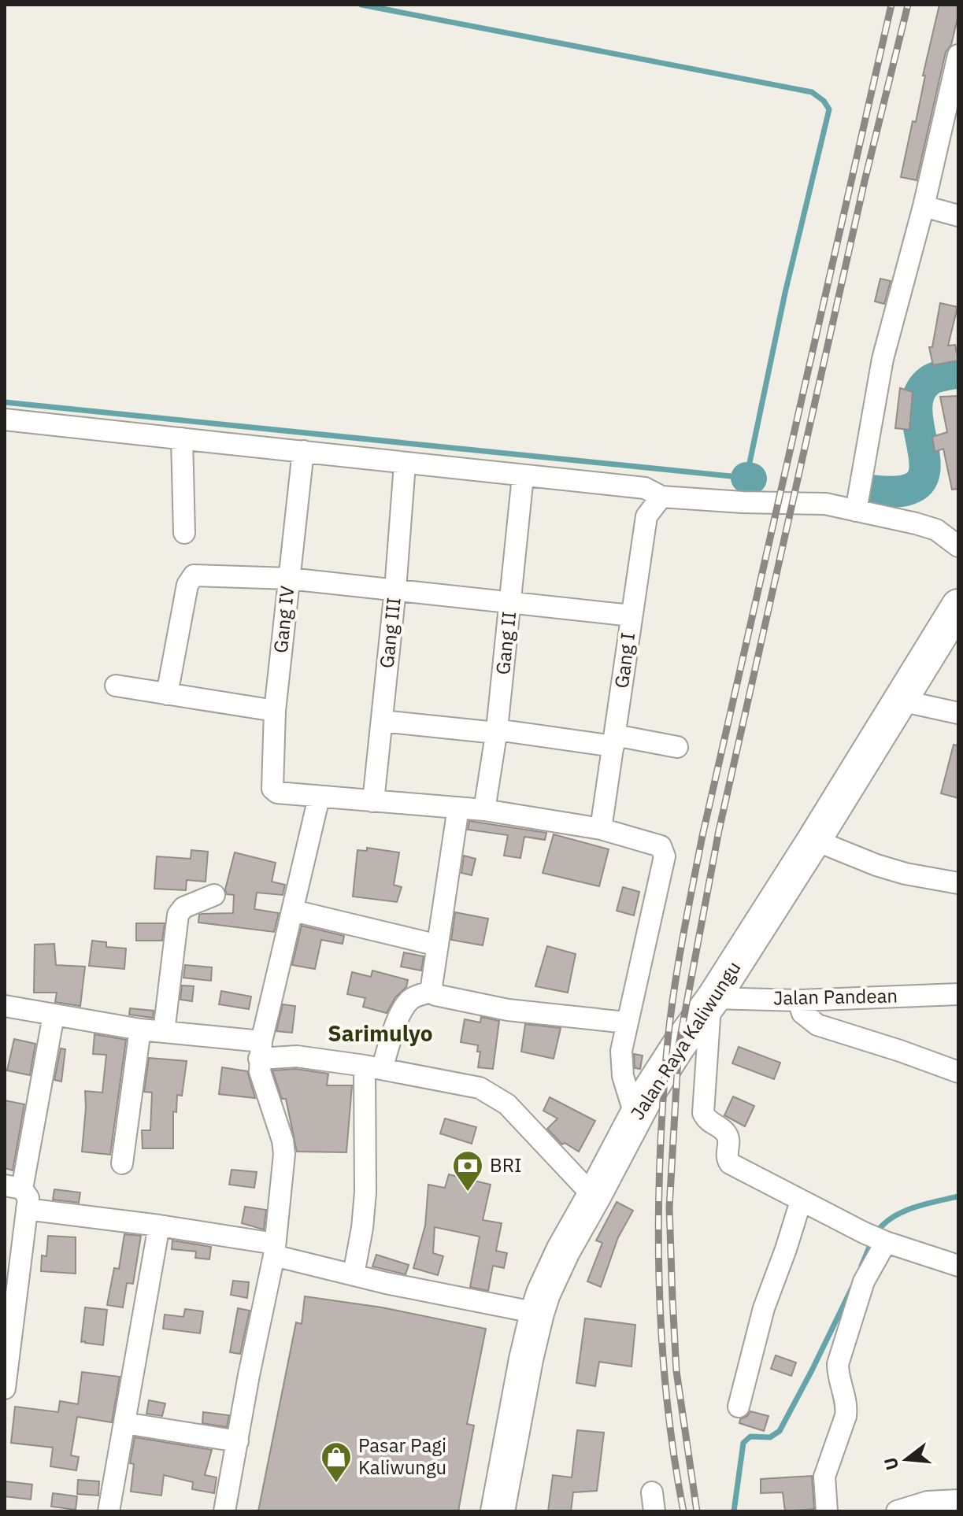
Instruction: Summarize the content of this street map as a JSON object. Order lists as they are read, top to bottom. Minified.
{"streets":{"main road":["Jalan Raya Kaliwungu"],"street":["Gang IV","Gang III","Gang II","Gang I","Jalan Pandean"]},"crossings":[["Jalan Pandean","Jalan Raya Kaliwungu"]],"districts":["Sarimulyo"],"places":{"bank":["BRI"],"shop":["Pasar Pagi Kaliwungu"]},"north":"left"}
